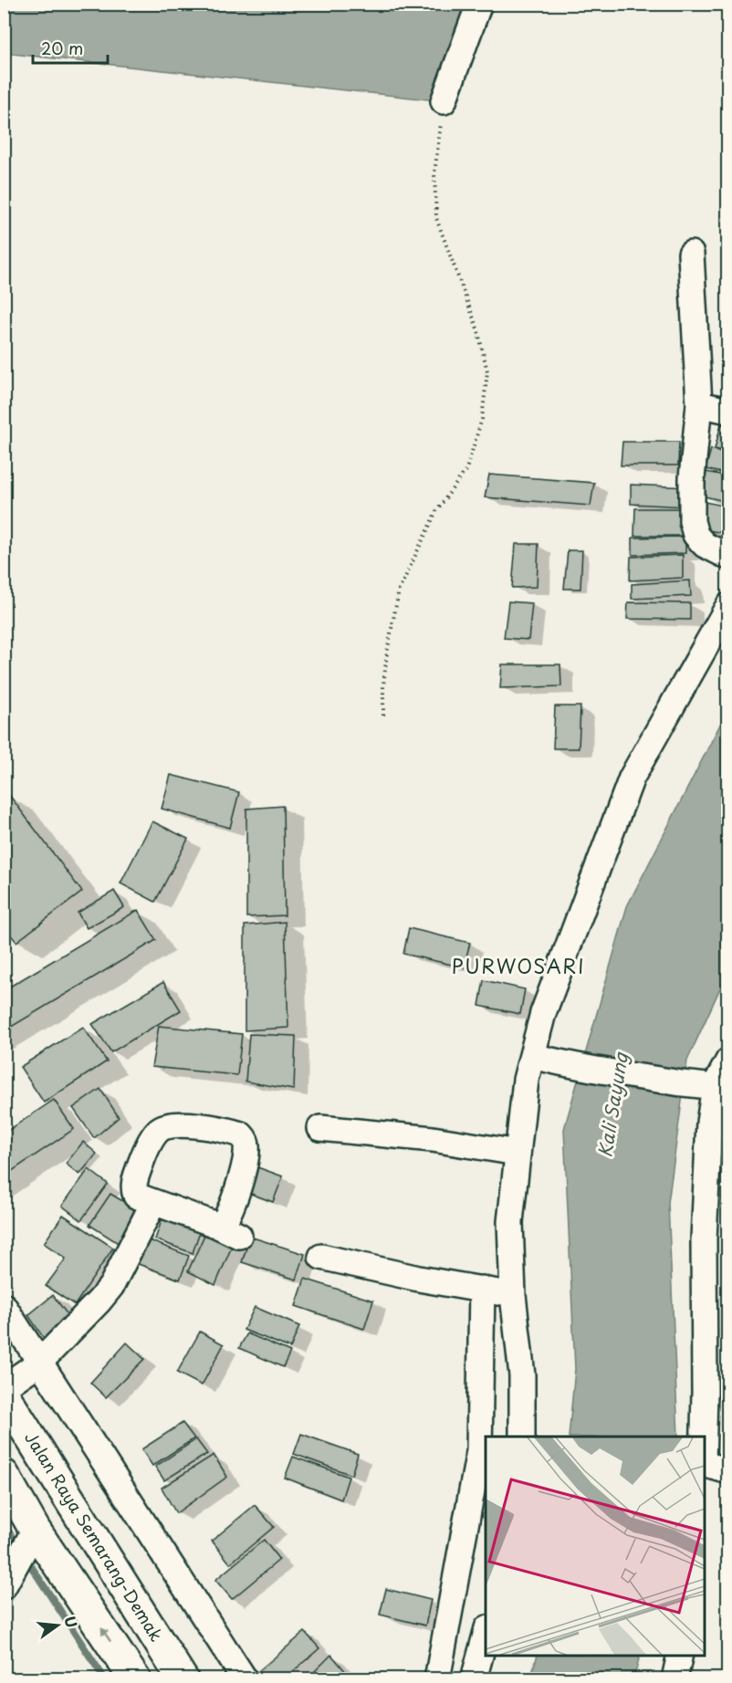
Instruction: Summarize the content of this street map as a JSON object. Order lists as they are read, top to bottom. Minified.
{"streets":{"highway":["Jalan Raya Semarang-Demak"]},"districts":["PURWOSARI"],"water":["Kali Sayung"],"scale_bar":"20 m","north":"right"}
